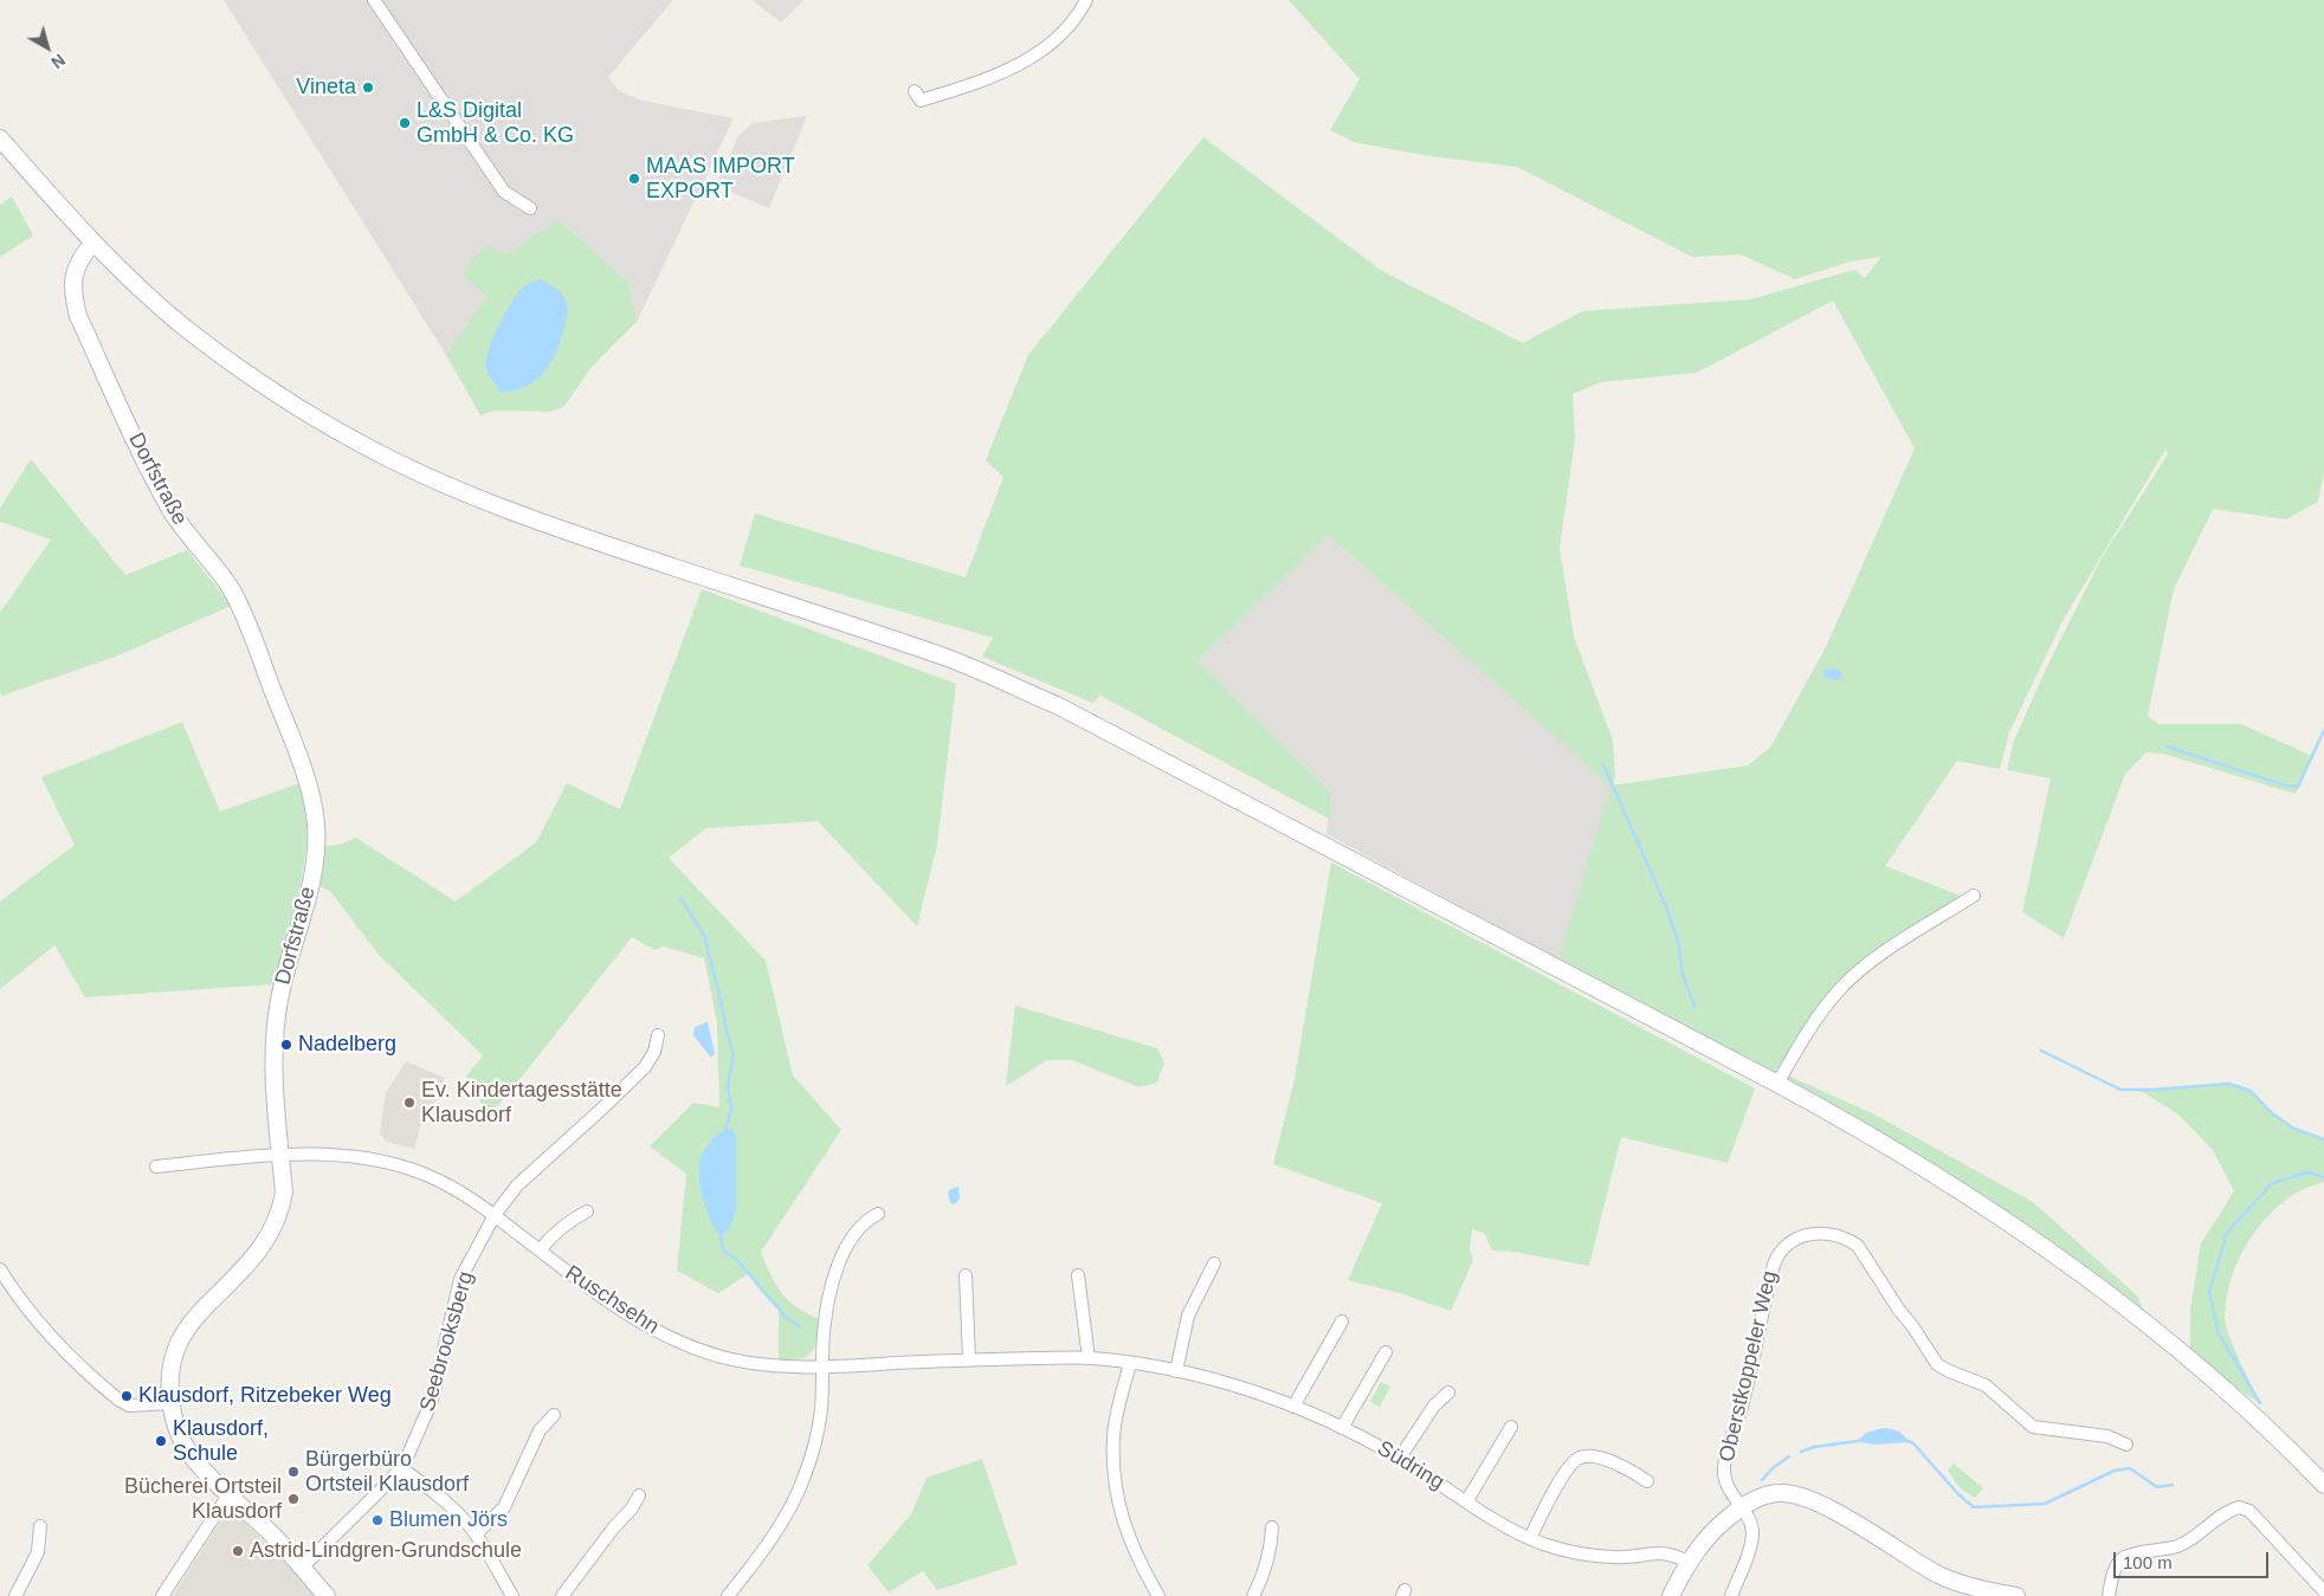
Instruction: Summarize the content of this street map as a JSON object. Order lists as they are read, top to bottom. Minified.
{"streets":{"main road":["Dorfstraße"],"street":["Ruschsehn","Seebrooksberg","Oberstkoppeler Weg","Südring"]},"crossings":[["Dorfstraße","Ruschsehn"],["Dorfstraße","Seebrooksberg"],["Ruschsehn","Seebrooksberg"],["Ruschsehn","Südring"]],"places":["Vineta","L&S Digital GmbH & Co. KG","MAAS IMPORT EXPORT","Nadelberg","Ev. Kindertagesstätte Klausdorf","Klausdorf, Ritzebeker Weg","Klausdorf, Schule","Bürgerbüro Ortsteil Klausdorf","Bücherei Ortsteil Klausdorf","Blumen Jörs","Astrid-Lindgren-Grundschule"],"scale_bar":"100 m","north":"bottom right"}
